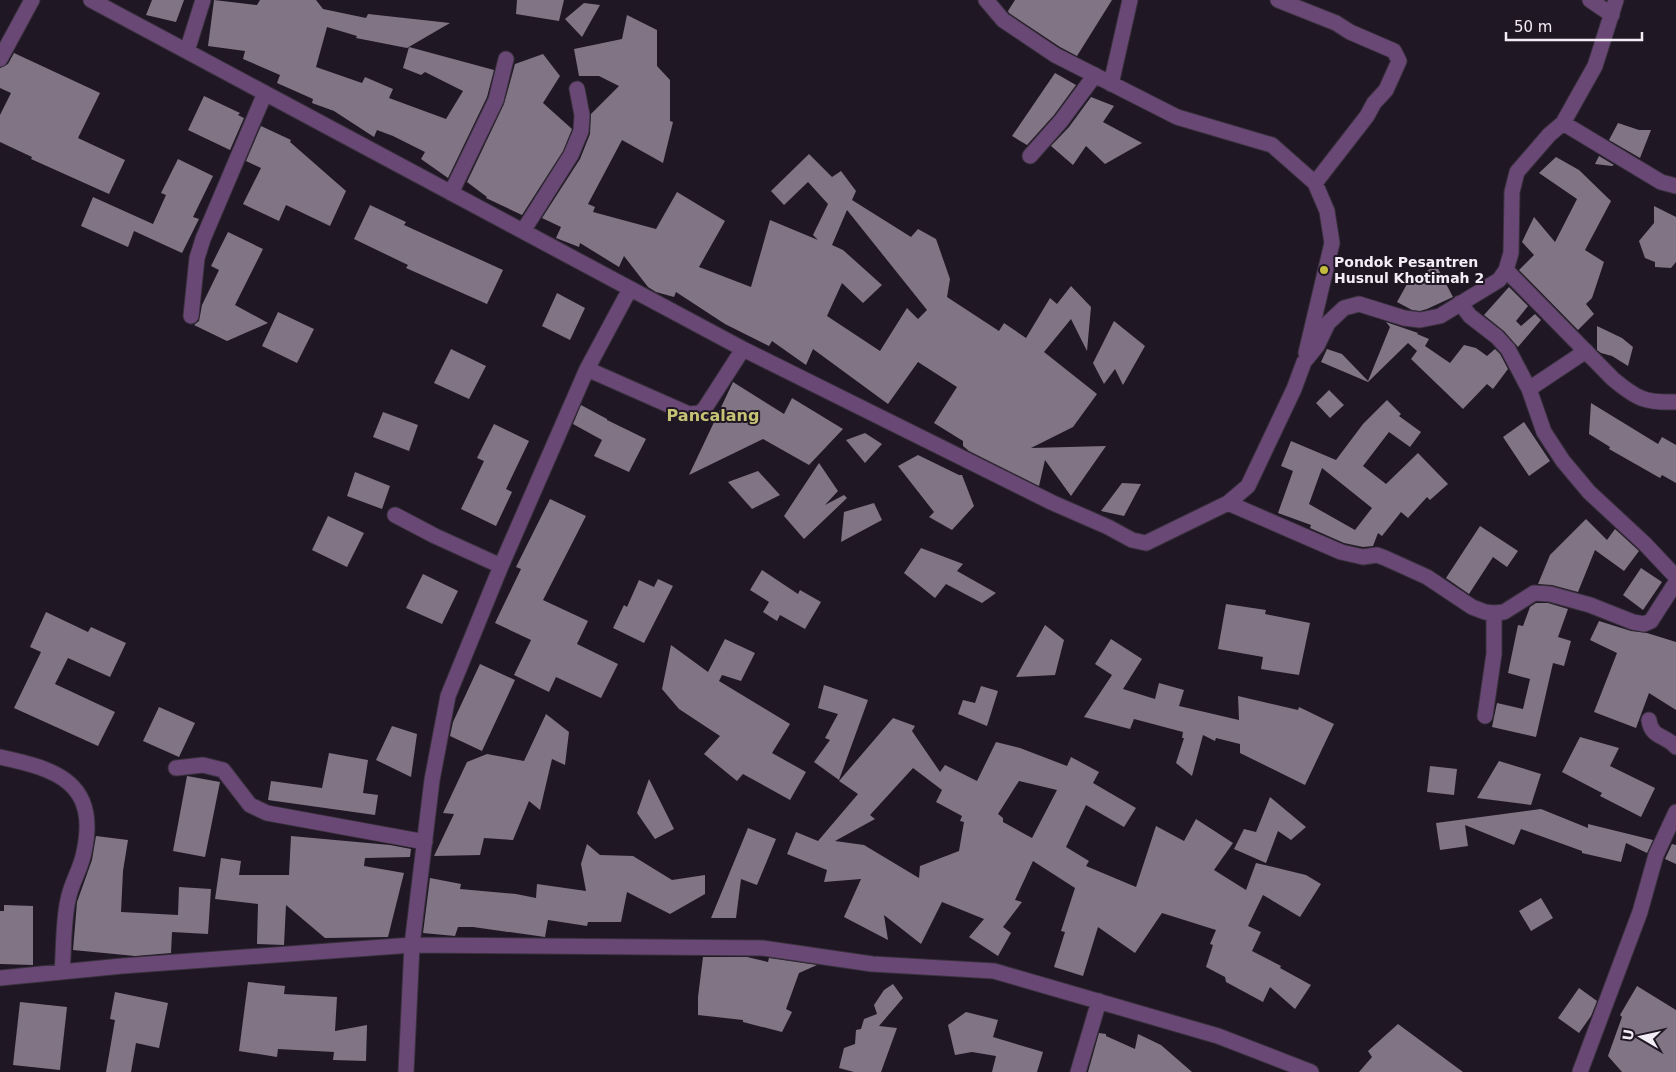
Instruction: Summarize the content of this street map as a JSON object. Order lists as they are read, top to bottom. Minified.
{"districts":["Pancalang"],"places":["Pondok Pesantren Husnul Khotimah 2"],"scale_bar":"50 m","north":"left"}
